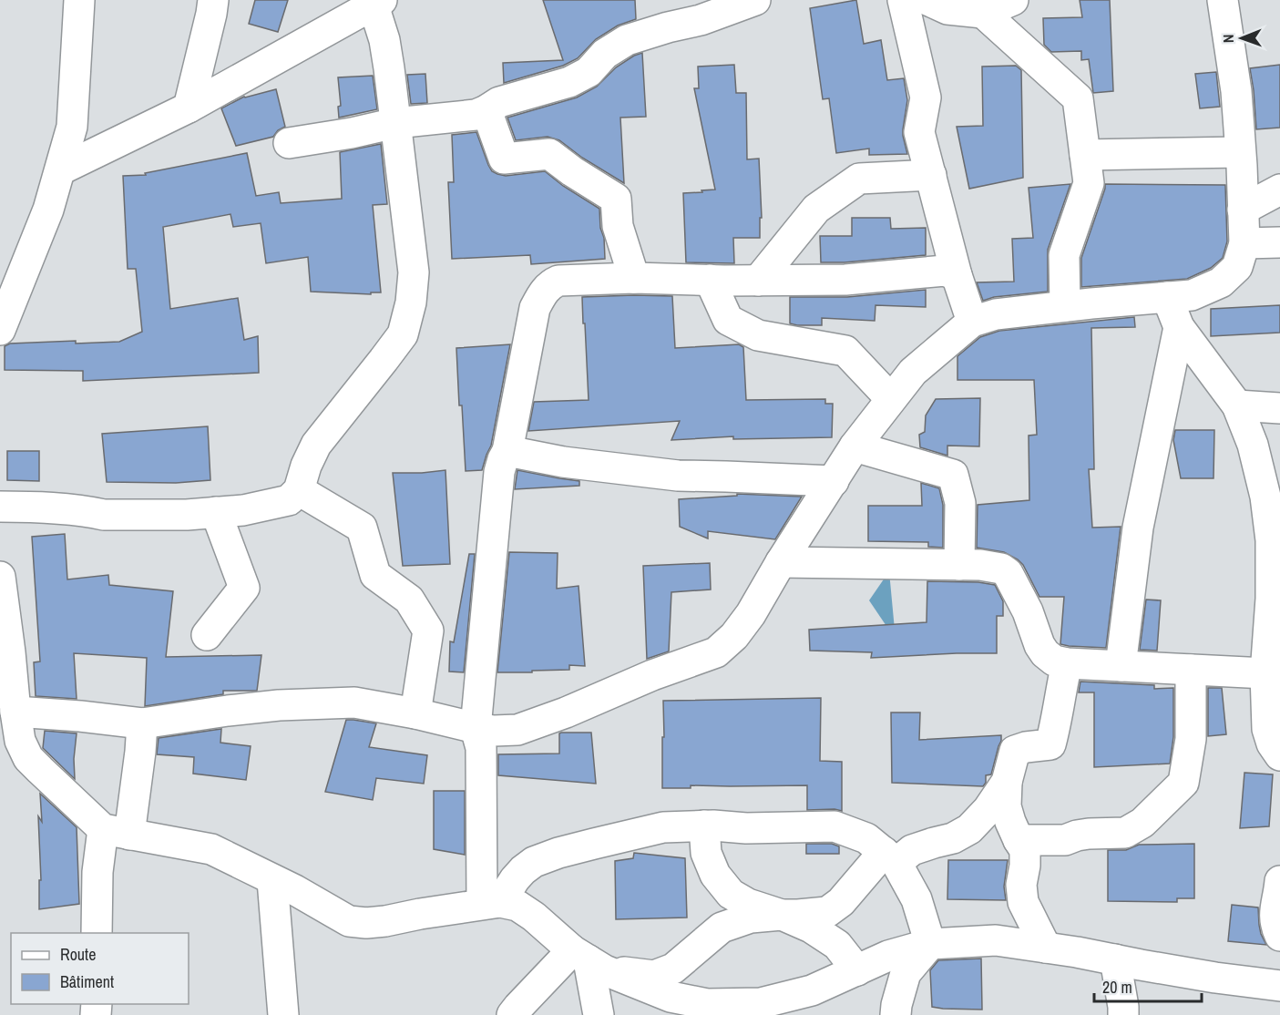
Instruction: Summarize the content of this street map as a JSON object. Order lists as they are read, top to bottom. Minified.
{"legend":["Route","Bâtiment"],"scale_bar":"20 m","north":"left"}
